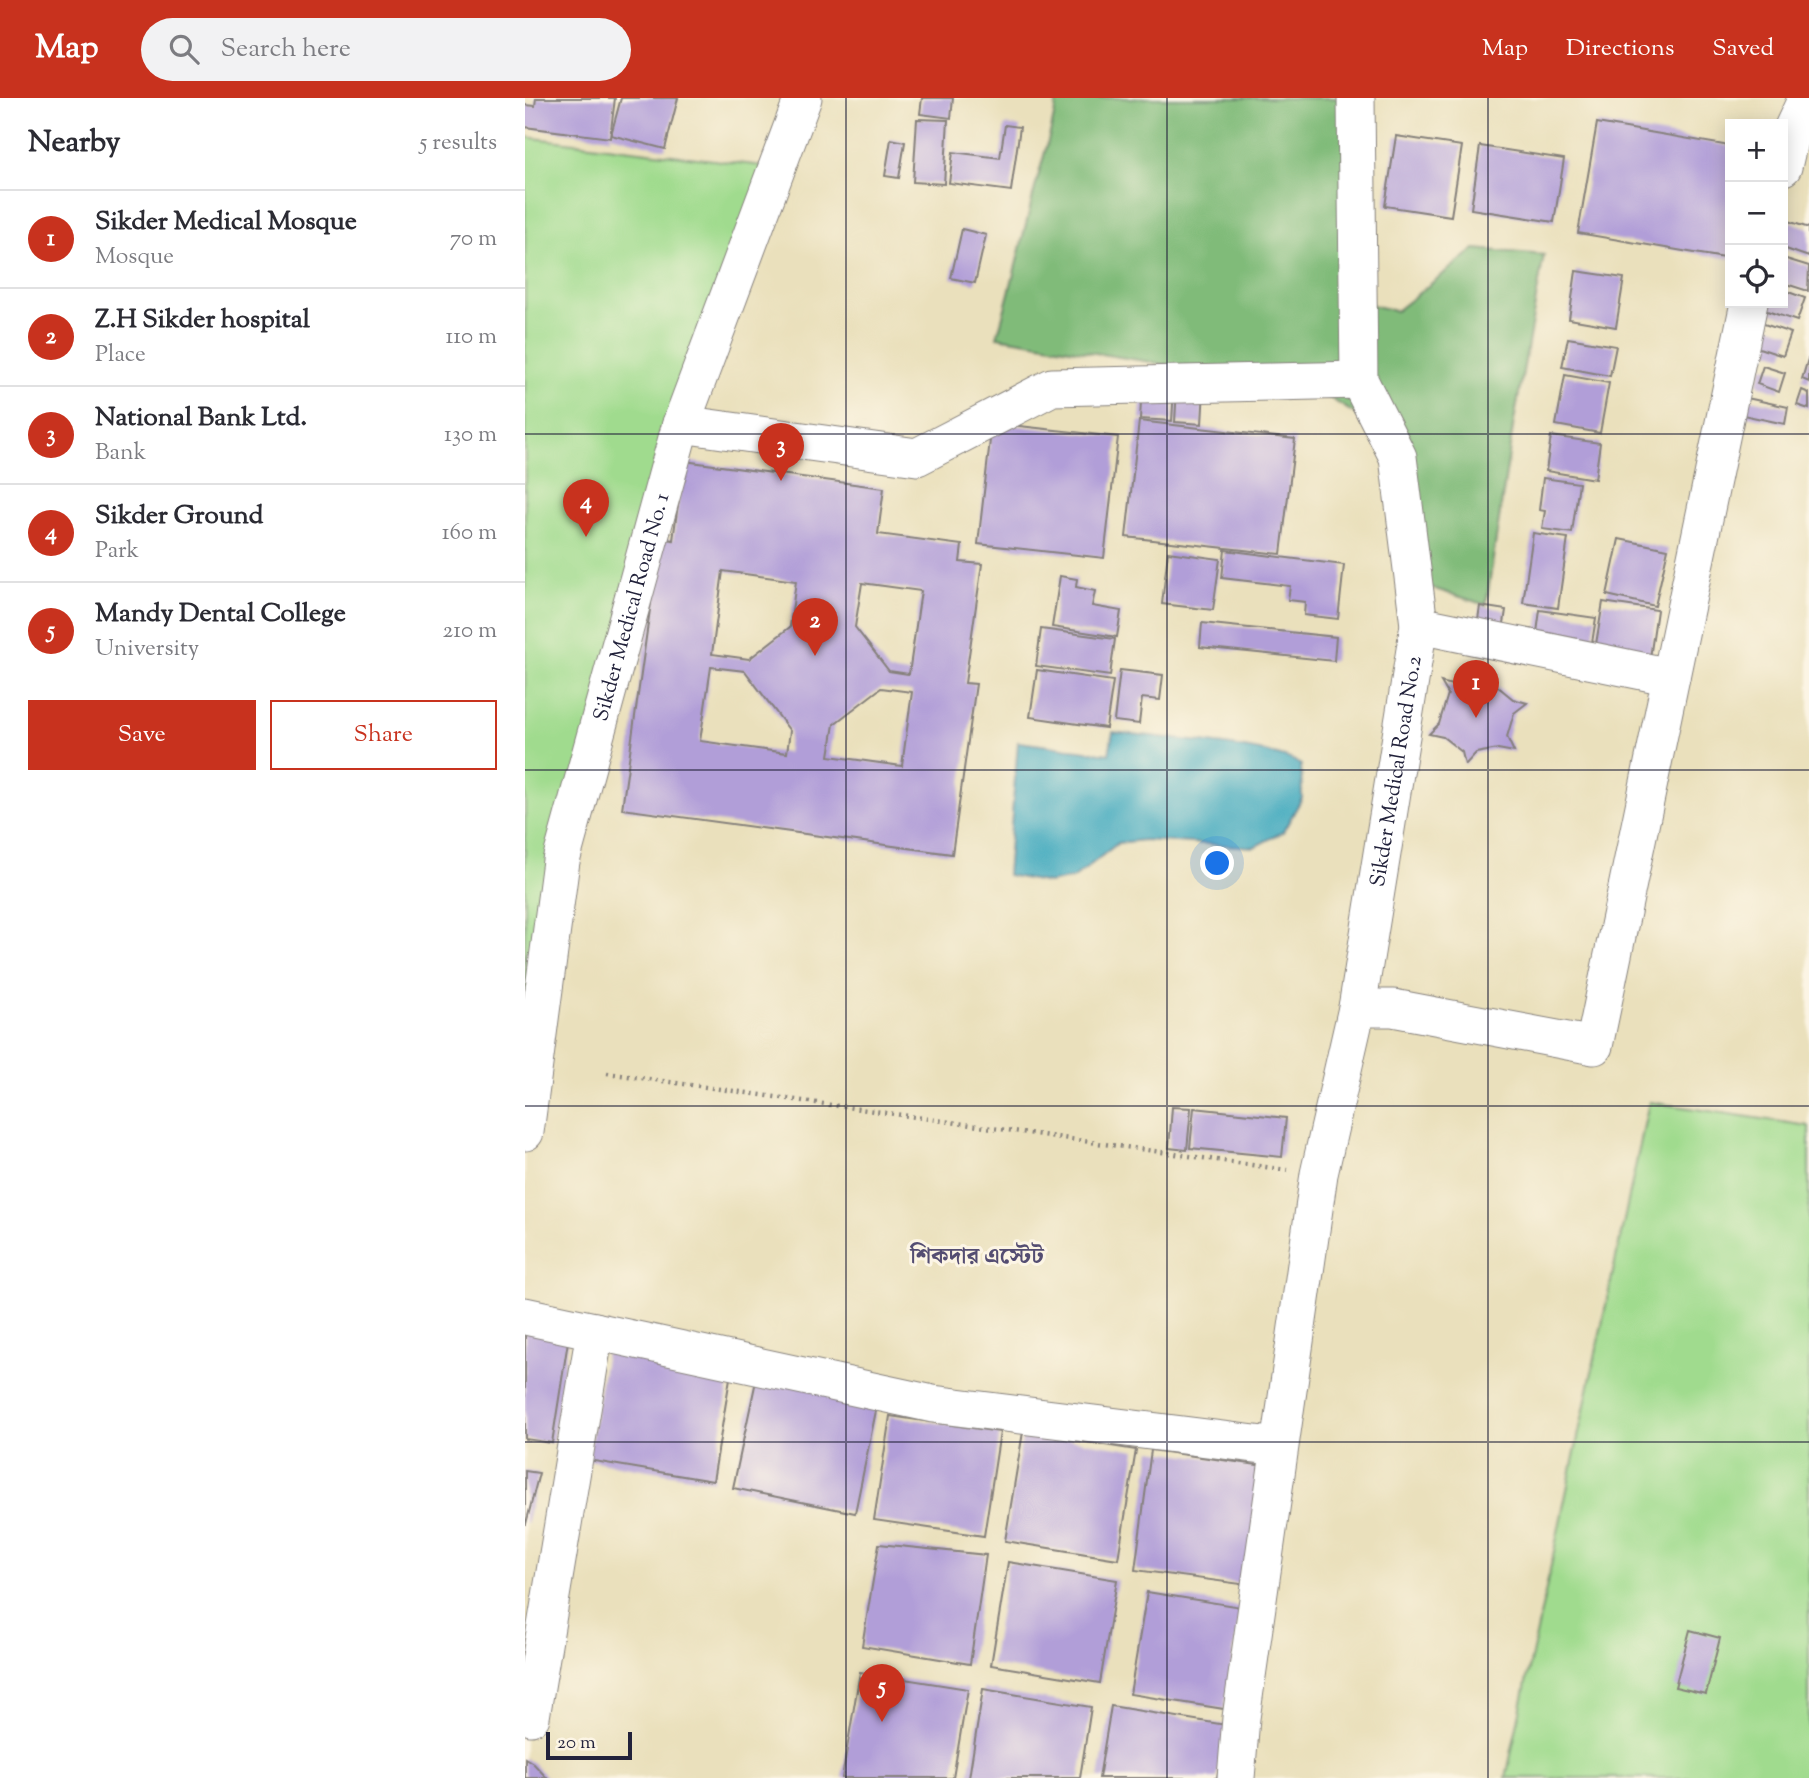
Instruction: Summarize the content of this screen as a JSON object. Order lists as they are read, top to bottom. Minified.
{"streets":{"street":["Sikder Medical Road No. 1","Sikder Medical Road No.2"]},"districts":["শিকদার এস্টেট"],"scale_bar":"20 m","page":{"header":"Map","search":"Search here","nav":["Map","Directions","Saved"],"heading":["Nearby","5 results"],"map_buttons":["+","−"],"list":[{"mark":"1","name":"Sikder Medical Mosque","note":"Mosque","value":"70 m"},{"mark":"2","name":"Z.H Sikder hospital","note":"Place","value":"110 m"},{"mark":"3","name":"National Bank Ltd.","note":"Bank","value":"130 m"},{"mark":"4","name":"Sikder Ground","note":"Park","value":"160 m"},{"mark":"5","name":"Mandy Dental College","note":"University","value":"210 m"}],"pins":["3","4","2","1","5"],"buttons":["Save","Share"],"scale":"20 m"}}
